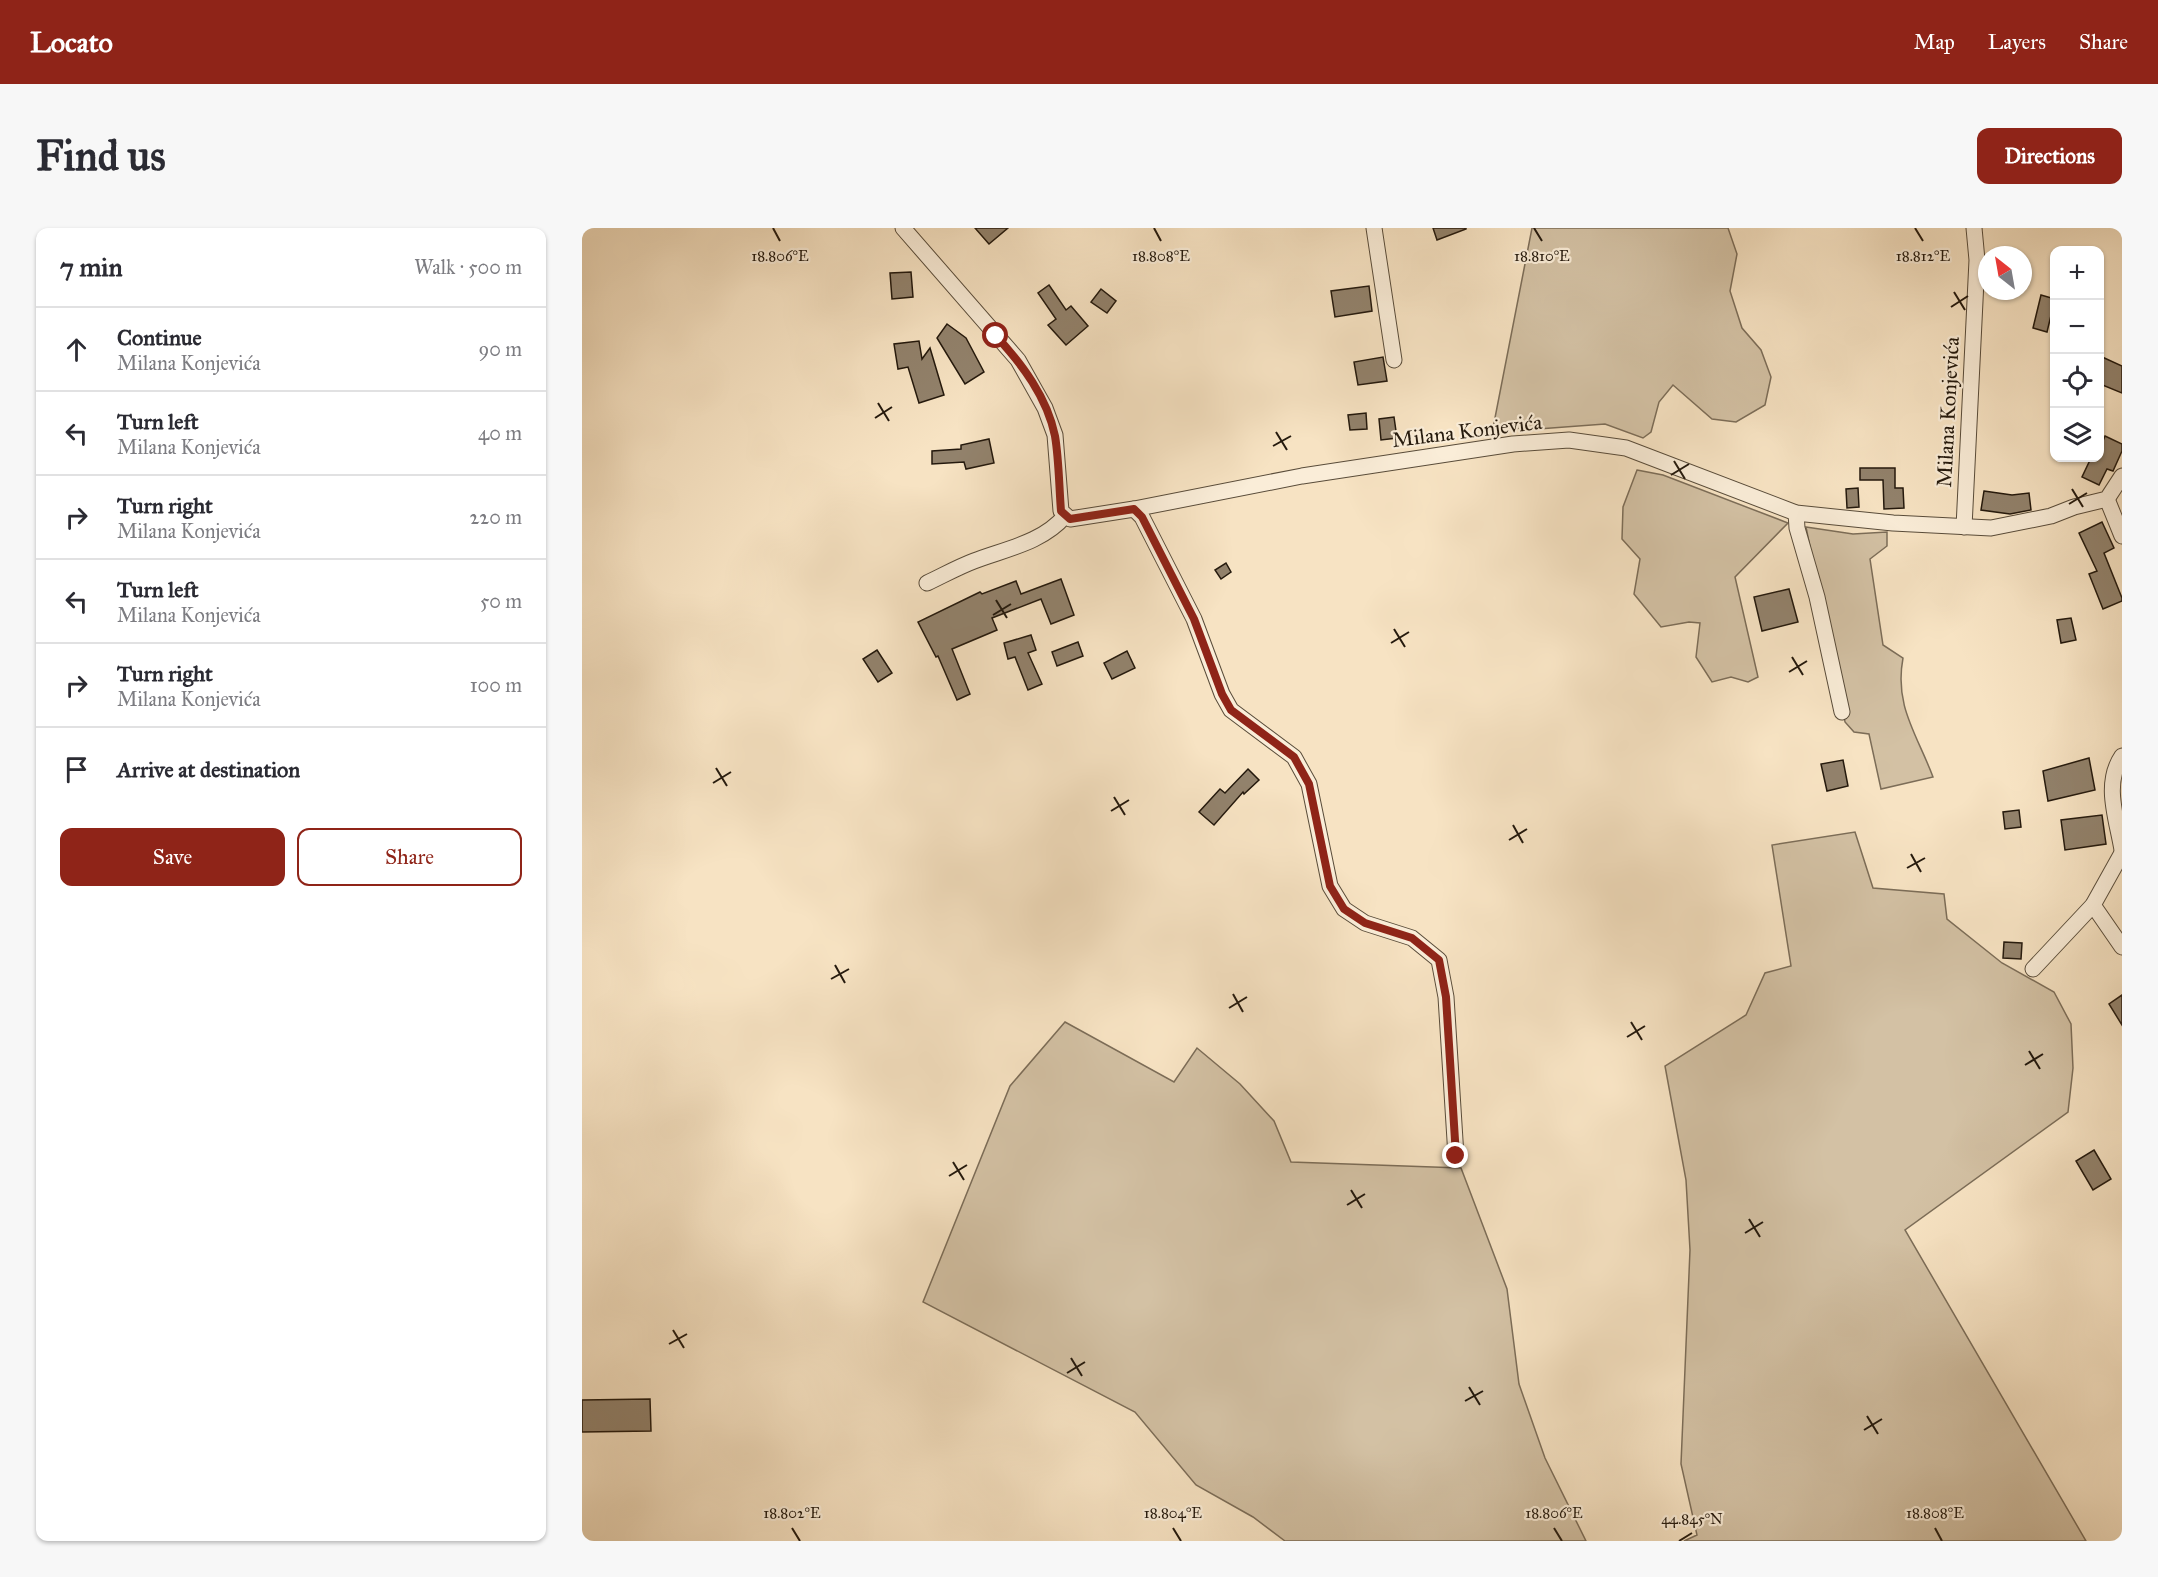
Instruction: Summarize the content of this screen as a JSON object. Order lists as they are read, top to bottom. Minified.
{"streets":{"street":["Milana Konjevića"]},"north":"top left","page":{"header":"Locato","nav":["Map","Layers","Share"],"buttons":["Directions",["Save","Share"]],"title":"Find us","heading":["7 min","Walk · 500 m"],"map_buttons":["+","−"],"list":[["Continue","Milana Konjevića","90 m"],["Turn left","Milana Konjevića","40 m"],["Turn right","Milana Konjevića","220 m"],["Turn left","Milana Konjevića","50 m"],["Turn right","Milana Konjevića","100 m"],"Arrive at destination"]},"coordinates":["18.806°E","18.808°E","18.810°E","18.812°E","18.802°E","18.804°E","44.845°N"]}
